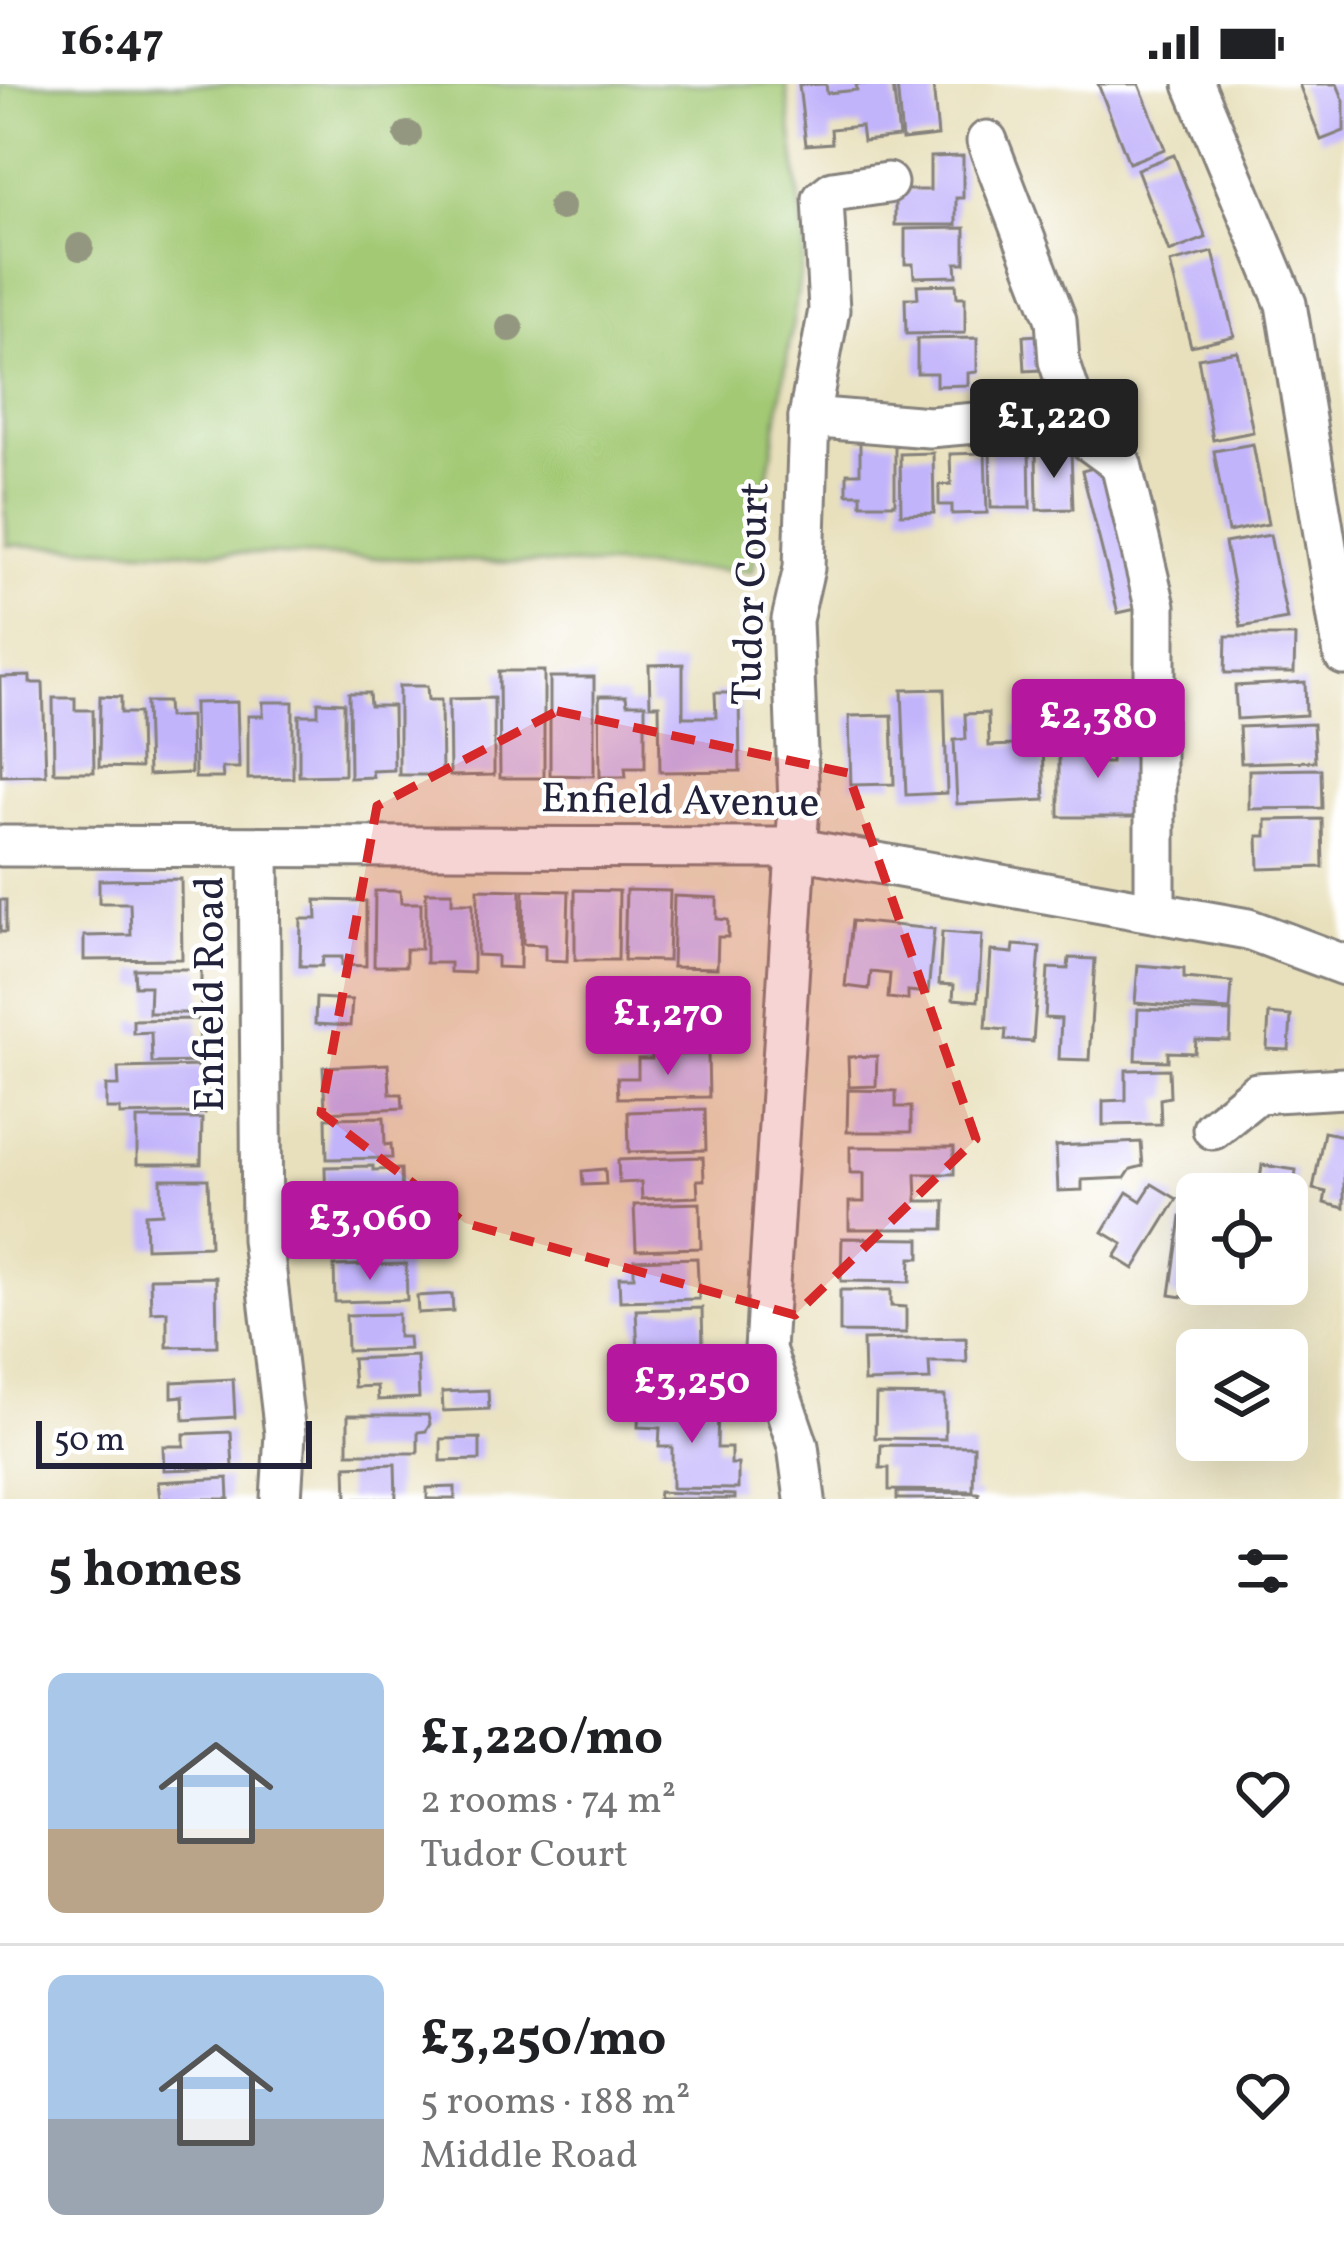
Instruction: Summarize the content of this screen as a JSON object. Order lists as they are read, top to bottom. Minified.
{"streets":{"street":["Tudor Court","Enfield Avenue","Enfield Road"]},"crossings":[["Tudor Court","Enfield Avenue"],["Enfield Avenue","Enfield Road"]],"scale_bar":"50 m","page":{"status":"16:47","price":["£1,220","£2,380","£1,270","£3,060","£3,250"],"scale":"50 m","heading":"5 homes","list":[{"name":"£1,220/mo","note":"2 rooms · 74 m² · Tudor Court"},{"name":"£3,250/mo","note":"5 rooms · 188 m² · Middle Road"}]}}
